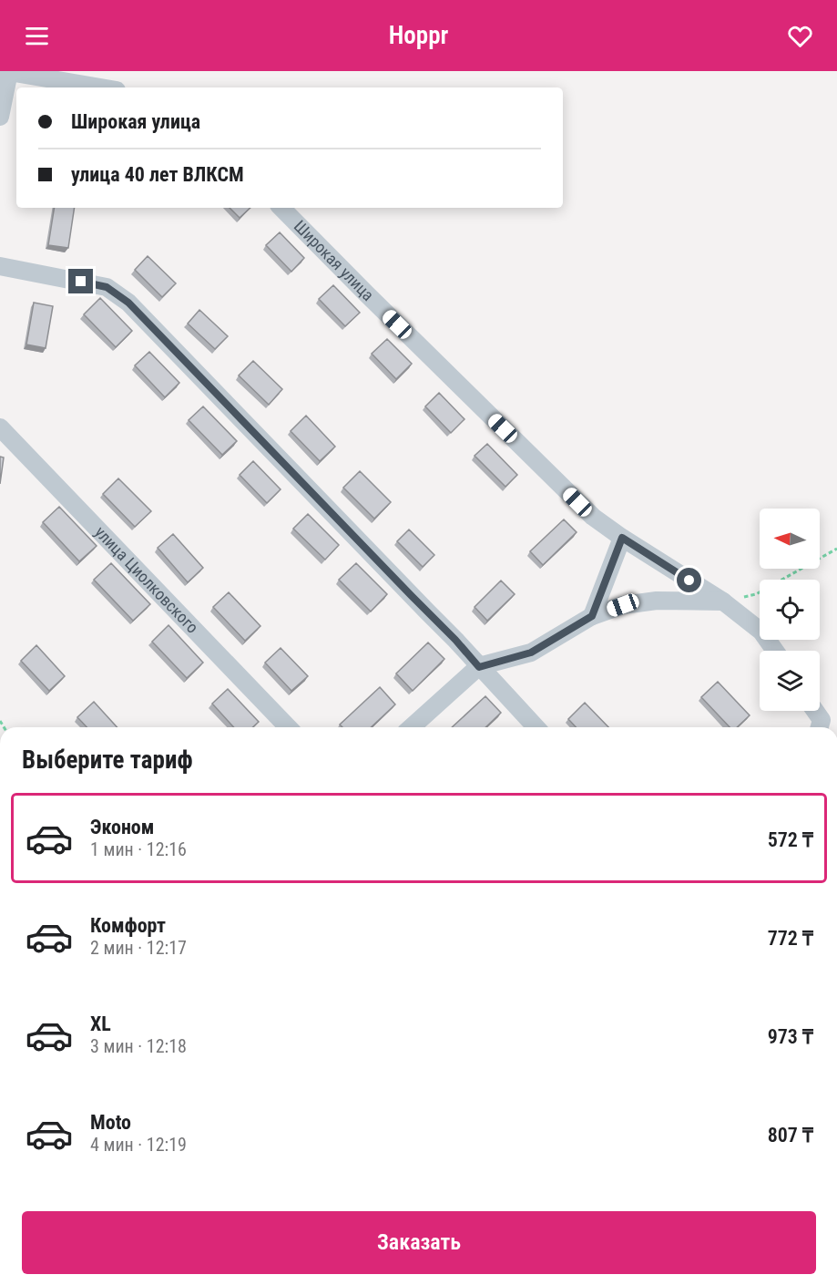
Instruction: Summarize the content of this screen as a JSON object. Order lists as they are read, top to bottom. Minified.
{"streets":{"street":["Широкая улица","улица Циолковского"]},"north":"left","page":{"header":"Hoppr","banner":["Широкая улица","улица 40 лет ВЛКСМ"],"heading":"Выберите тариф","list":[{"name":"Эконом","note":"1 мин · 12:16","value":"572 ₸"},{"name":"Комфорт","note":"2 мин · 12:17","value":"772 ₸"},{"name":"XL","note":"3 мин · 12:18","value":"973 ₸"},{"name":"Moto","note":"4 мин · 12:19","value":"807 ₸"}],"buttons":"Заказать"}}
